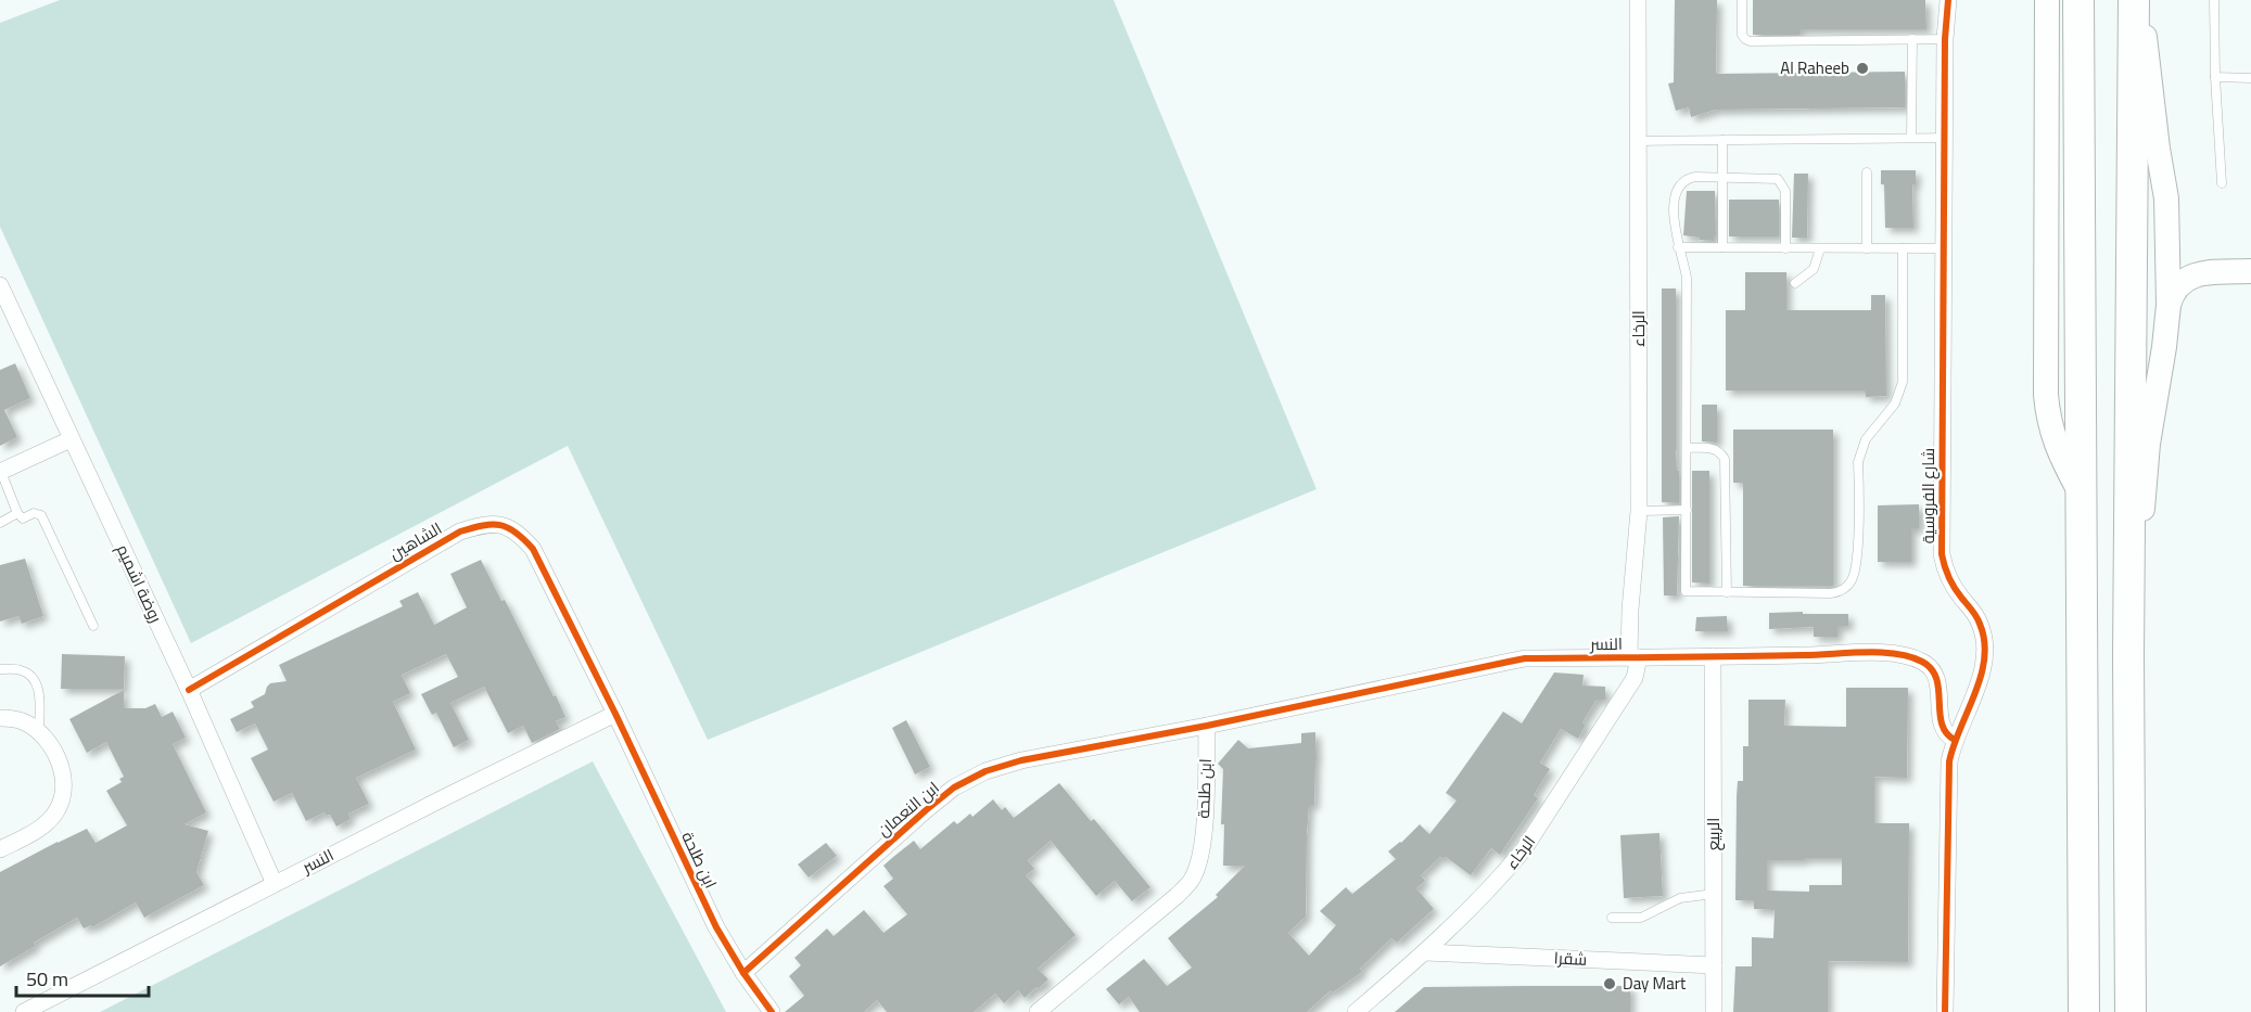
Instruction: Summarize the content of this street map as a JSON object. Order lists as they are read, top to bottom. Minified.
{"streets":{"street":["الرخاء","شارع الفروسية","الشاهين","روضة اشميم","النسر","ابن طلحة","ابن النعمان","الربيع","شقرا"]},"crossings":[["الرخاء","النسر"],["الرخاء","شقرا"],["شارع الفروسية","النسر"],["الشاهين","روضة اشميم"],["الشاهين","النسر"],["الشاهين","ابن طلحة"],["روضة اشميم","النسر"],["النسر","ابن طلحة"],["النسر","ابن النعمان"],["النسر","الربيع"],["ابن طلحة","ابن النعمان"],["الربيع","شقرا"]],"places":["Al Raheeb","Day Mart"],"scale_bar":"50 m"}
